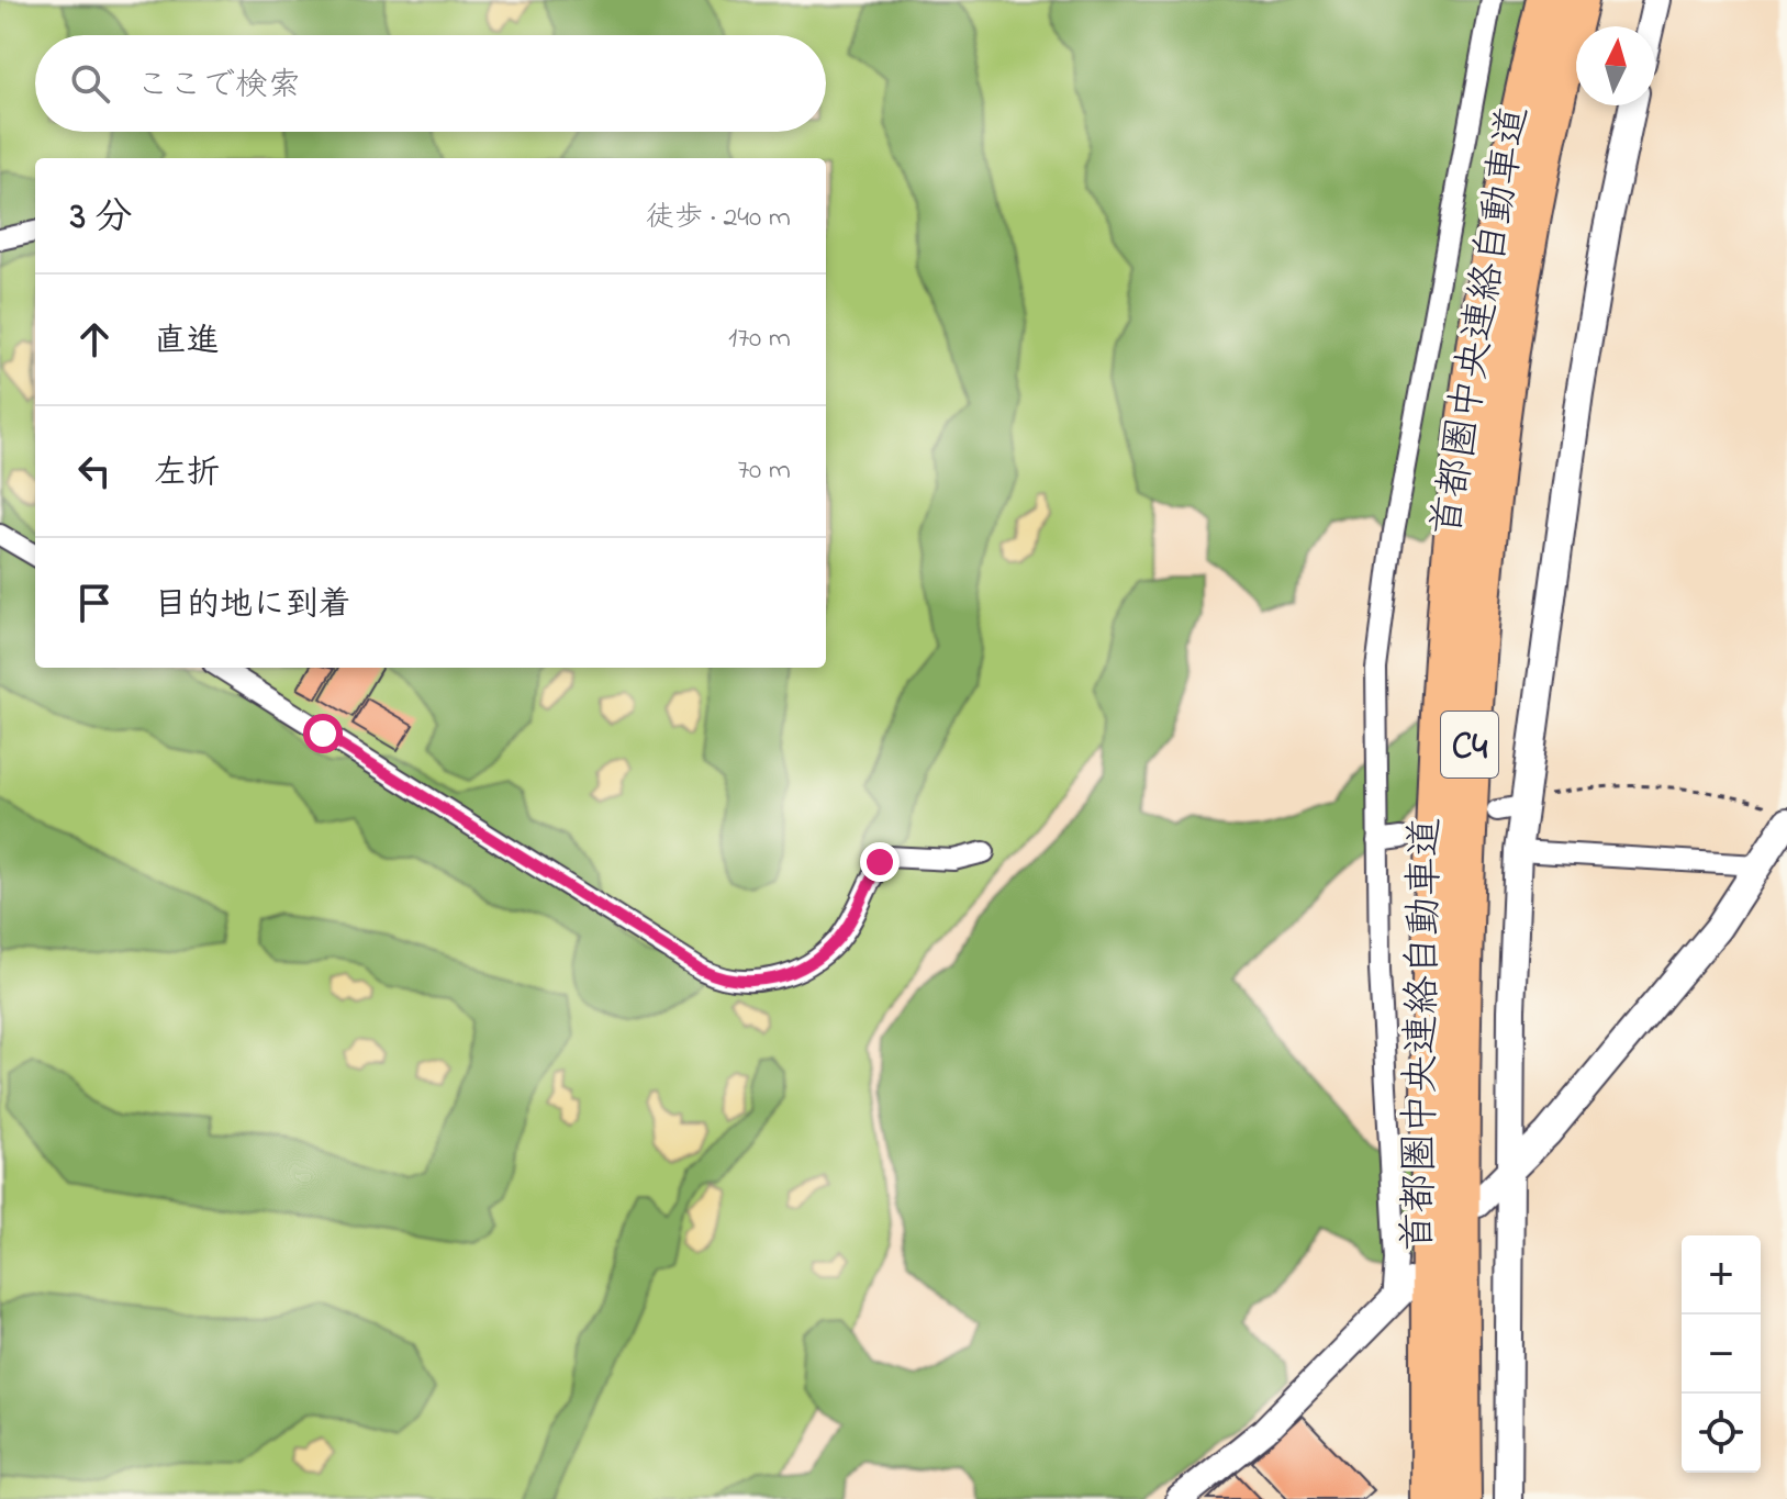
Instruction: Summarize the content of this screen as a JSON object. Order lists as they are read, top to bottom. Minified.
{"streets":{"highway":["首都圏中央連絡自動車道","C4"]},"north":"top","page":{"search":"ここで検索","heading":["3 分","徒歩 · 240 m"],"list":[["直進","170 m"],["左折","70 m"],"目的地に到着"],"map_buttons":["+","−"]}}
